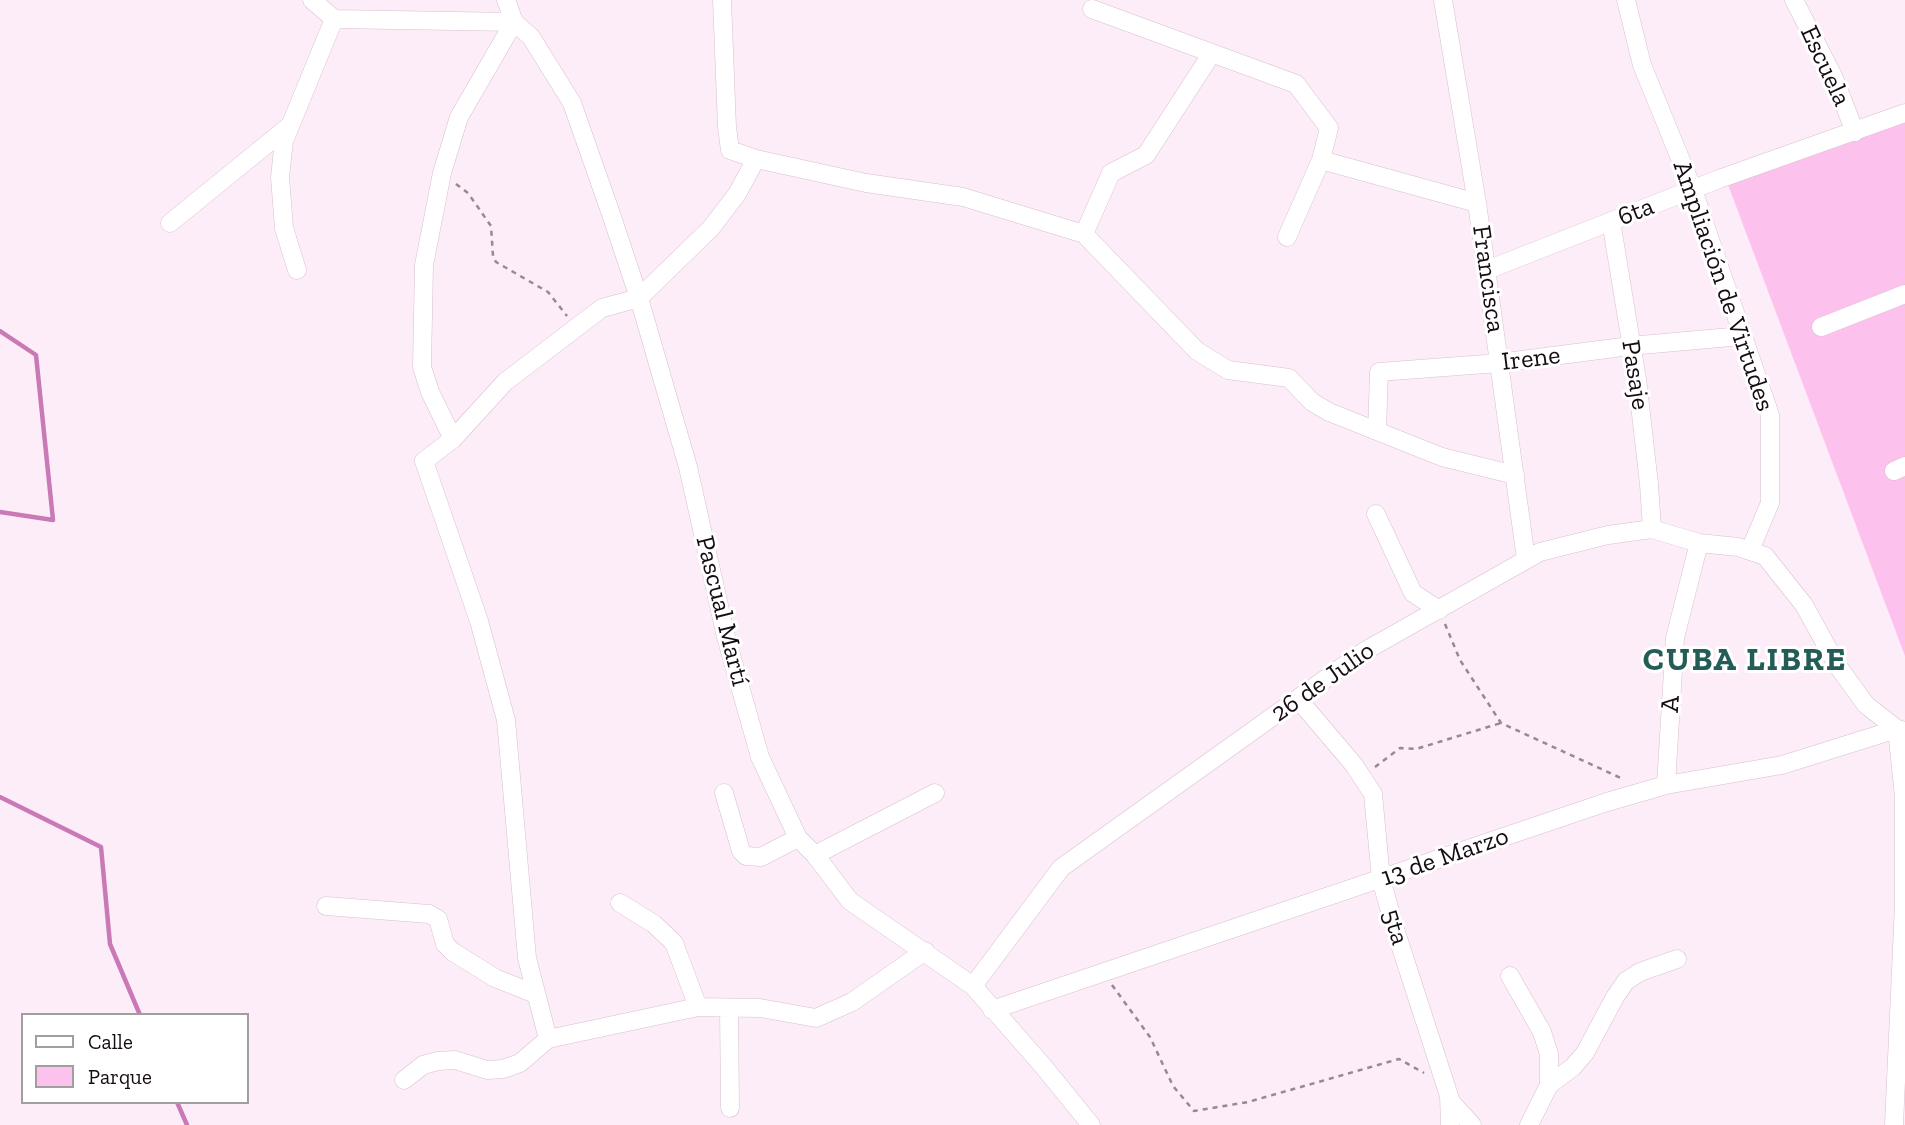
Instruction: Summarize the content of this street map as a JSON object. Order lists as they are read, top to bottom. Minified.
{"streets":{"street":["Escuela","6ta","Francisca","Ampliación de Virtudes","Irene","Pasaje","Pascual Martí","26 de Julio","A","13 de Marzo","5ta"]},"crossings":[["Escuela","6ta"],["6ta","Francisca"],["6ta","Ampliación de Virtudes"],["6ta","Pasaje"],["Francisca","Irene"],["Francisca","26 de Julio"],["Ampliación de Virtudes","Irene"],["Ampliación de Virtudes","26 de Julio"],["Irene","Pasaje"],["Pasaje","26 de Julio"],["Pascual Martí","26 de Julio"],["Pascual Martí","13 de Marzo"],["26 de Julio","A"],["26 de Julio","5ta"],["A","13 de Marzo"],["13 de Marzo","5ta"]],"districts":["CUBA LIBRE"],"legend":["Calle","Parque"]}
